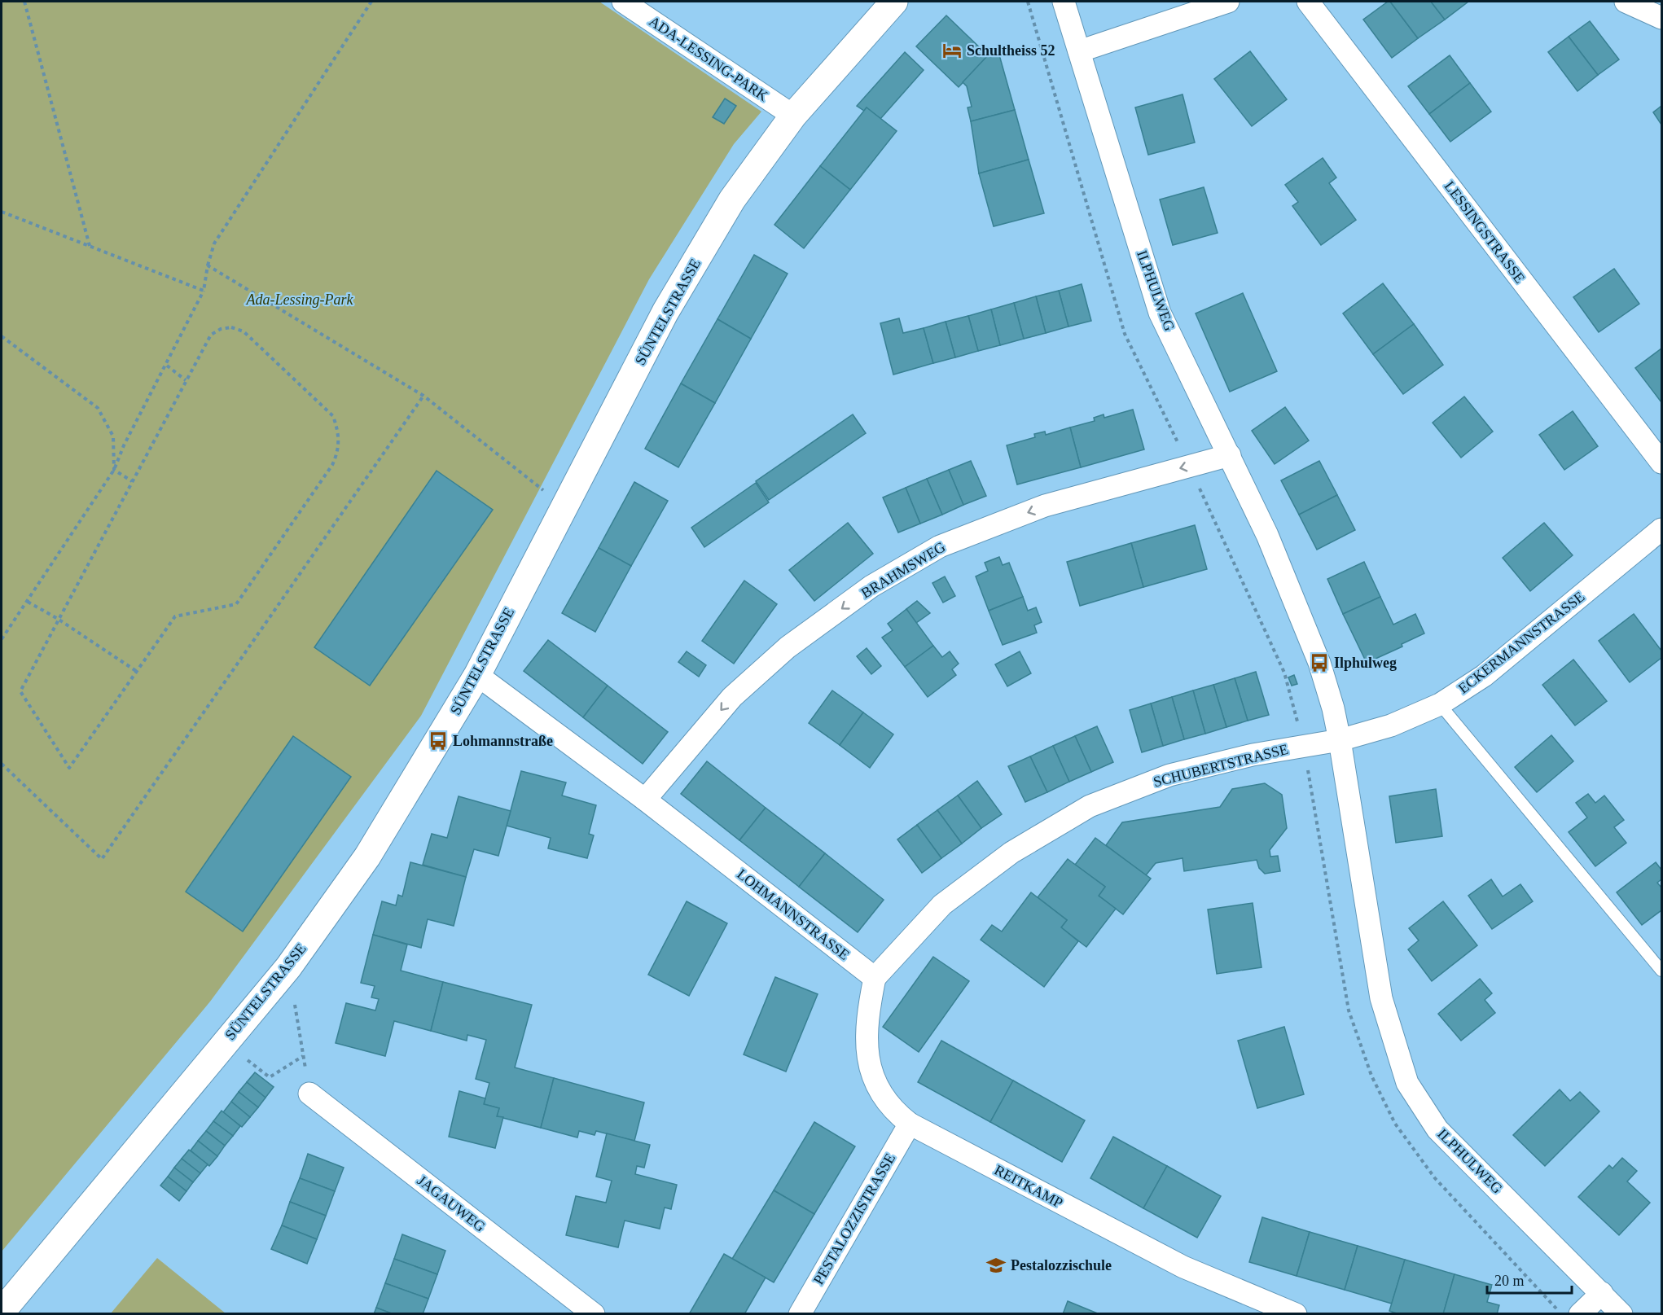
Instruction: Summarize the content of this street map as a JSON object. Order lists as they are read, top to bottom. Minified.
{"streets":{"street":["ADA-LESSING-PARK","LESSINGSTRASSE","ILPHULWEG","SÜNTELSTRASSE","BRAHMSWEG","ECKERMANNSTRASSE","SCHUBERTSTRASSE","LOHMANNSTRASSE","REITKAMP","JAGAUWEG","PESTALOZZISTRASSE"]},"crossings":[["ADA-LESSING-PARK","SÜNTELSTRASSE"],["ILPHULWEG","BRAHMSWEG"],["ILPHULWEG","ECKERMANNSTRASSE"],["ILPHULWEG","SCHUBERTSTRASSE"],["SÜNTELSTRASSE","LOHMANNSTRASSE"],["BRAHMSWEG","LOHMANNSTRASSE"],["ECKERMANNSTRASSE","SCHUBERTSTRASSE"],["SCHUBERTSTRASSE","LOHMANNSTRASSE"],["SCHUBERTSTRASSE","REITKAMP"],["LOHMANNSTRASSE","REITKAMP"],["REITKAMP","PESTALOZZISTRASSE"]],"one_way":["BRAHMSWEG"],"parks":["Ada-Lessing-Park"],"places":{"hotel":["Schultheiss 52"],"bus stop":["Ilphulweg","Lohmannstraße"],"school or university":["Pestalozzischule"]},"scale_bar":"20 m"}
